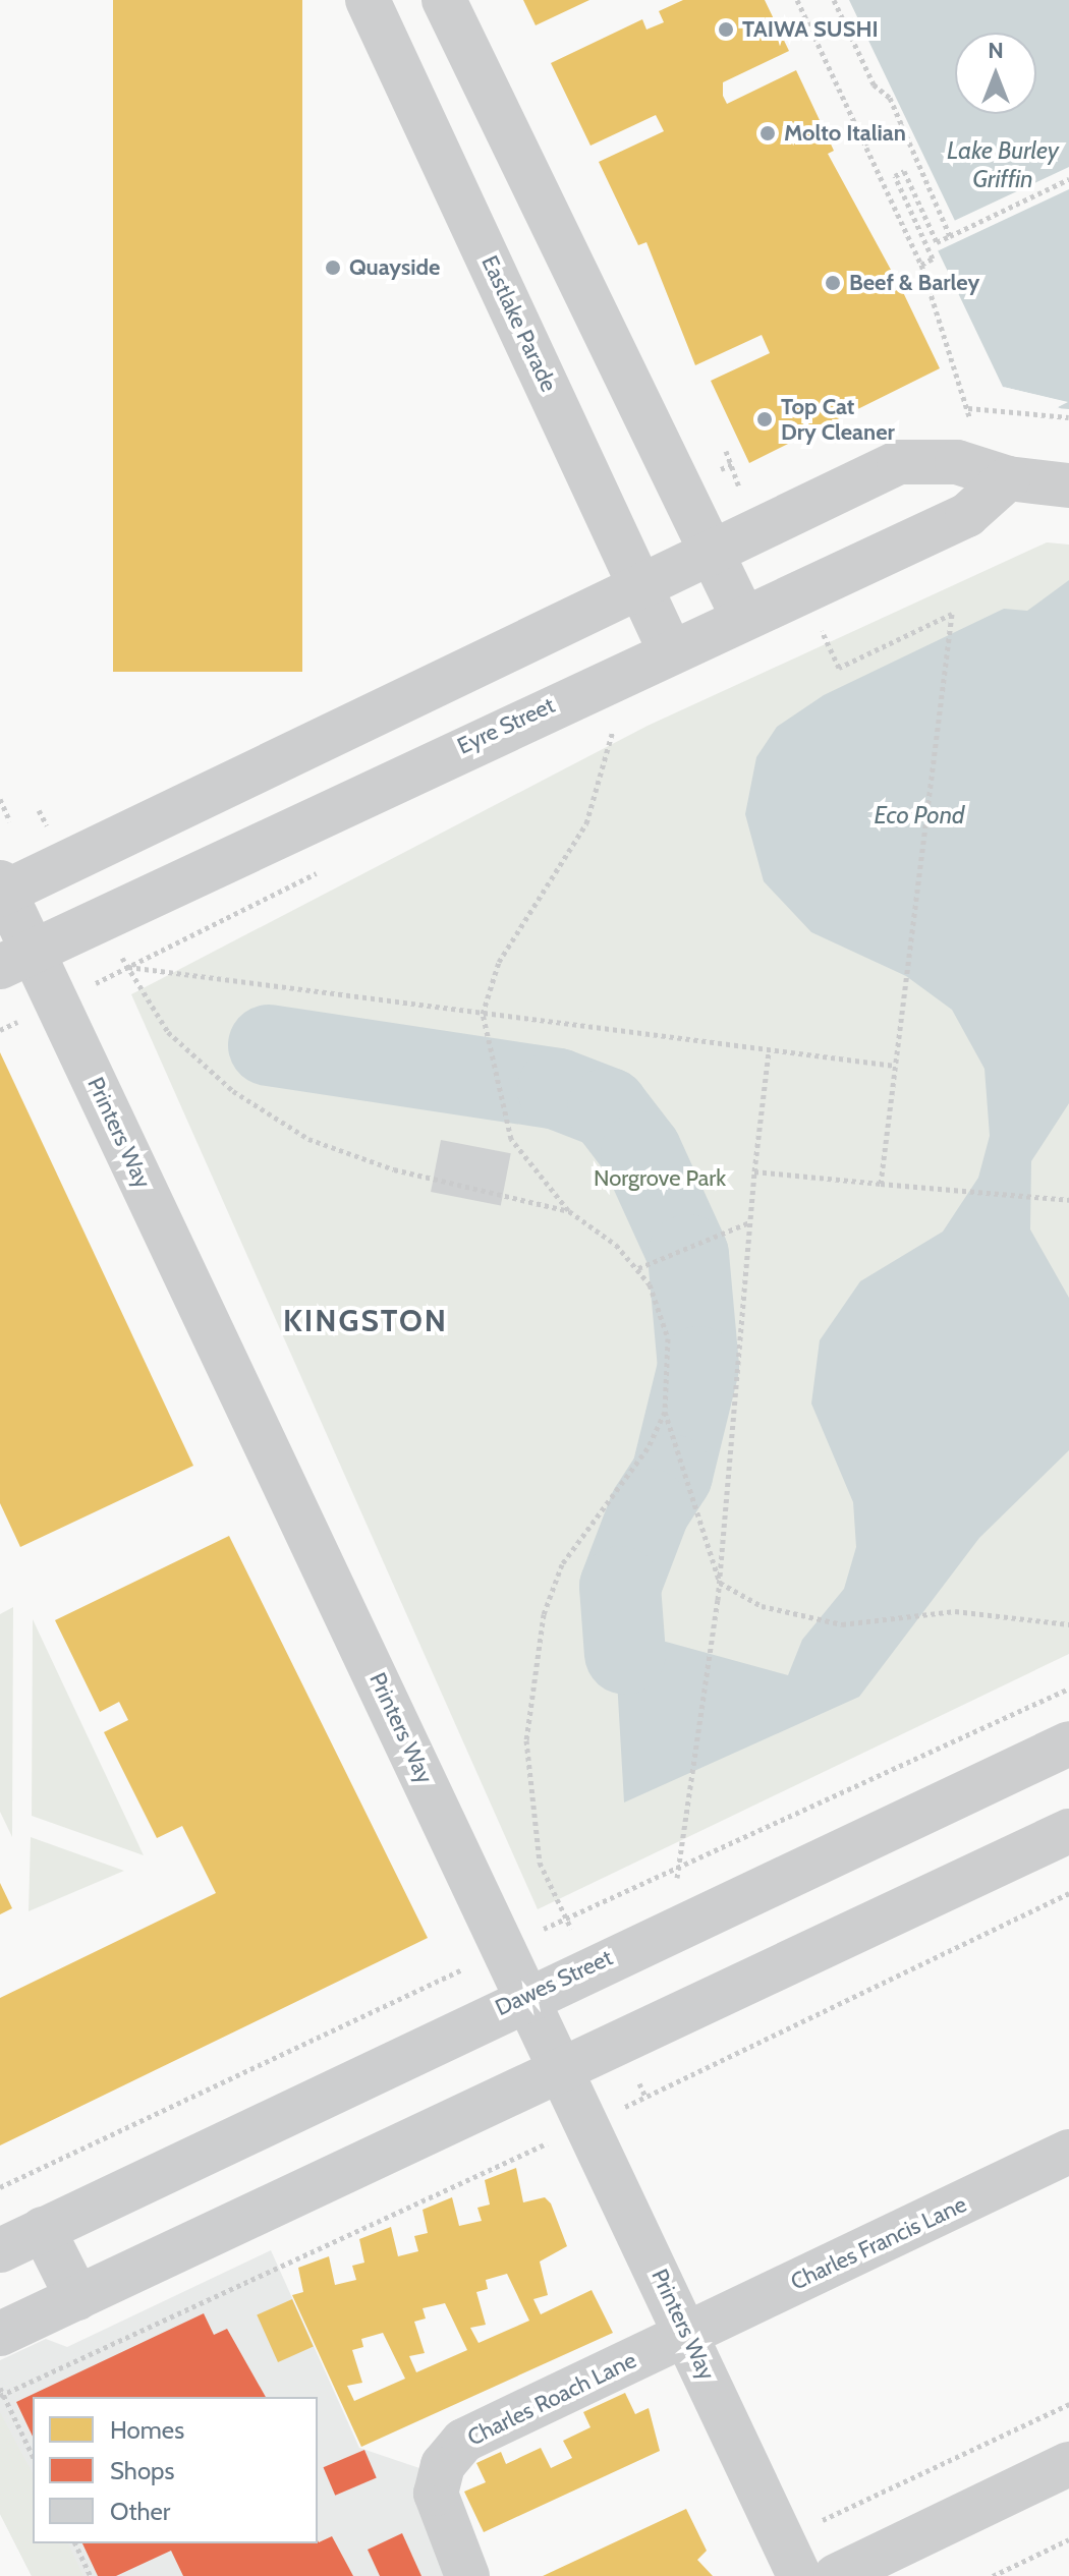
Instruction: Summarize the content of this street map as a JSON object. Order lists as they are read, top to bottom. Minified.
{"streets":{"street":["Eastlake Parade","Eyre Street","Printers Way","Dawes Street","Charles Francis Lane","Charles Roach Lane"]},"crossings":[["Eastlake Parade","Eyre Street"],["Eyre Street","Printers Way"],["Printers Way","Dawes Street"],["Printers Way","Charles Francis Lane"],["Printers Way","Charles Roach Lane"],["Charles Francis Lane","Charles Roach Lane"]],"districts":["KINGSTON"],"water":["Lake Burley Griffin","Eco Pond"],"parks":["Norgrove Park"],"places":["TAIWA SUSHI","Molto Italian","Quayside","Beef & Barley","Top Cat Dry Cleaner"],"legend":["Homes","Shops","Other"],"north":"top"}
